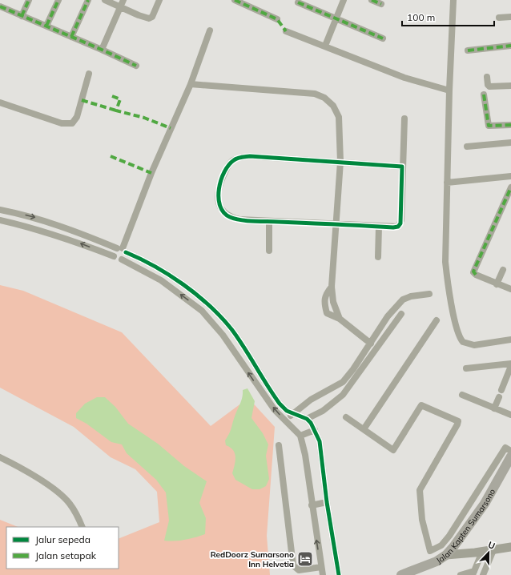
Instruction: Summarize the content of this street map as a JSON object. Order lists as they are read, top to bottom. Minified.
{"streets":{"highway":["Jalan Kapten Sumarsono"]},"places":{"hotel":["RedDoorz Sumarsono Inn Helvetia"]},"legend":["Jalur sepeda","Jalan setapak"],"scale_bar":"100 m","north":"top"}
